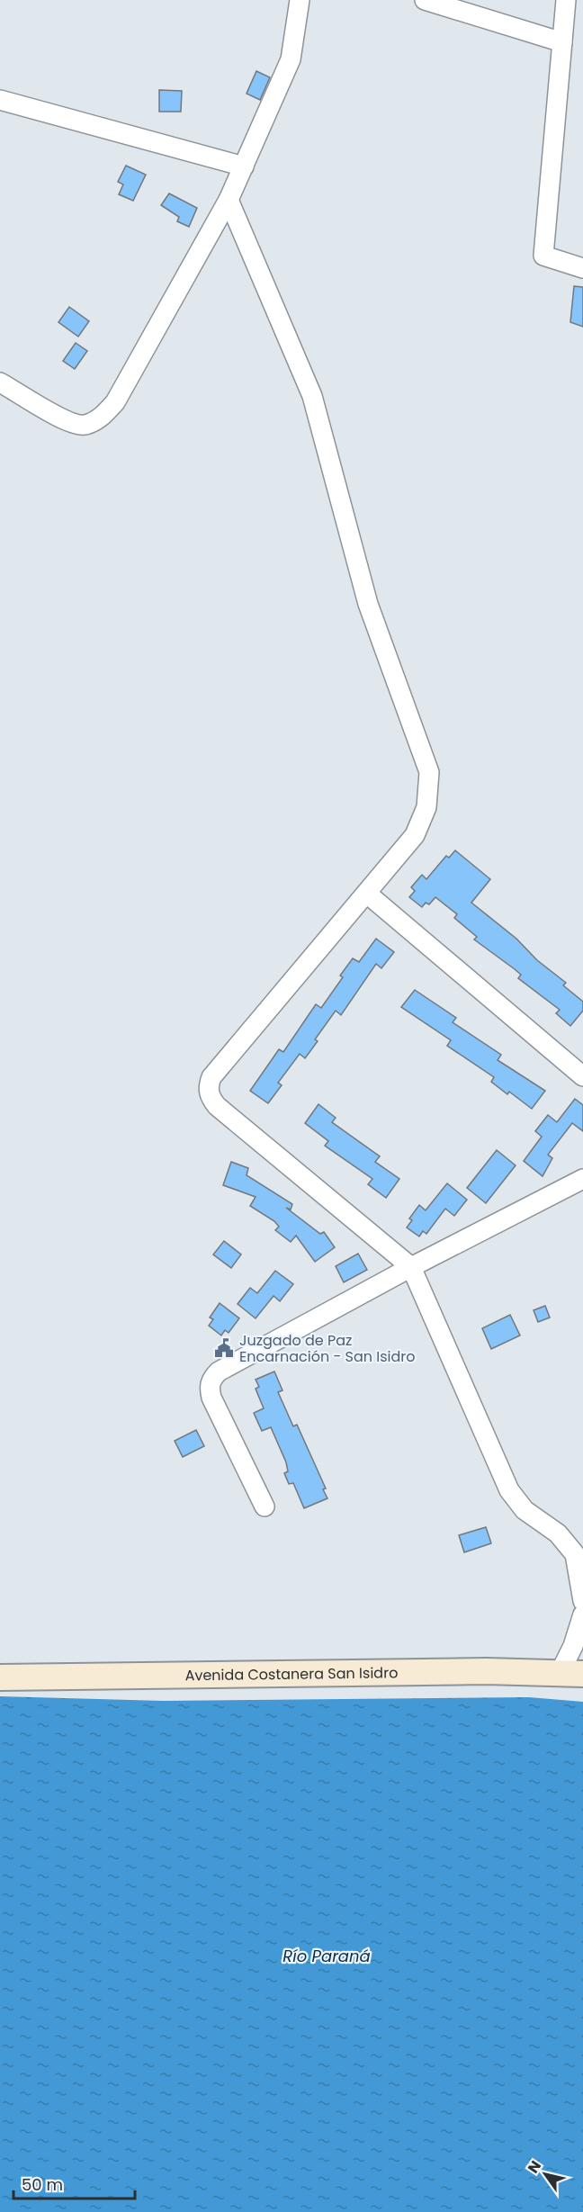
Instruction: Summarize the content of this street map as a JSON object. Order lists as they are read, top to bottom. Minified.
{"streets":{"main road":["Avenida Costanera San Isidro"]},"water":["Río Paraná"],"places":{"public building":["Juzgado de Paz Encarnación - San Isidro"]},"scale_bar":"50 m","north":"top left"}
